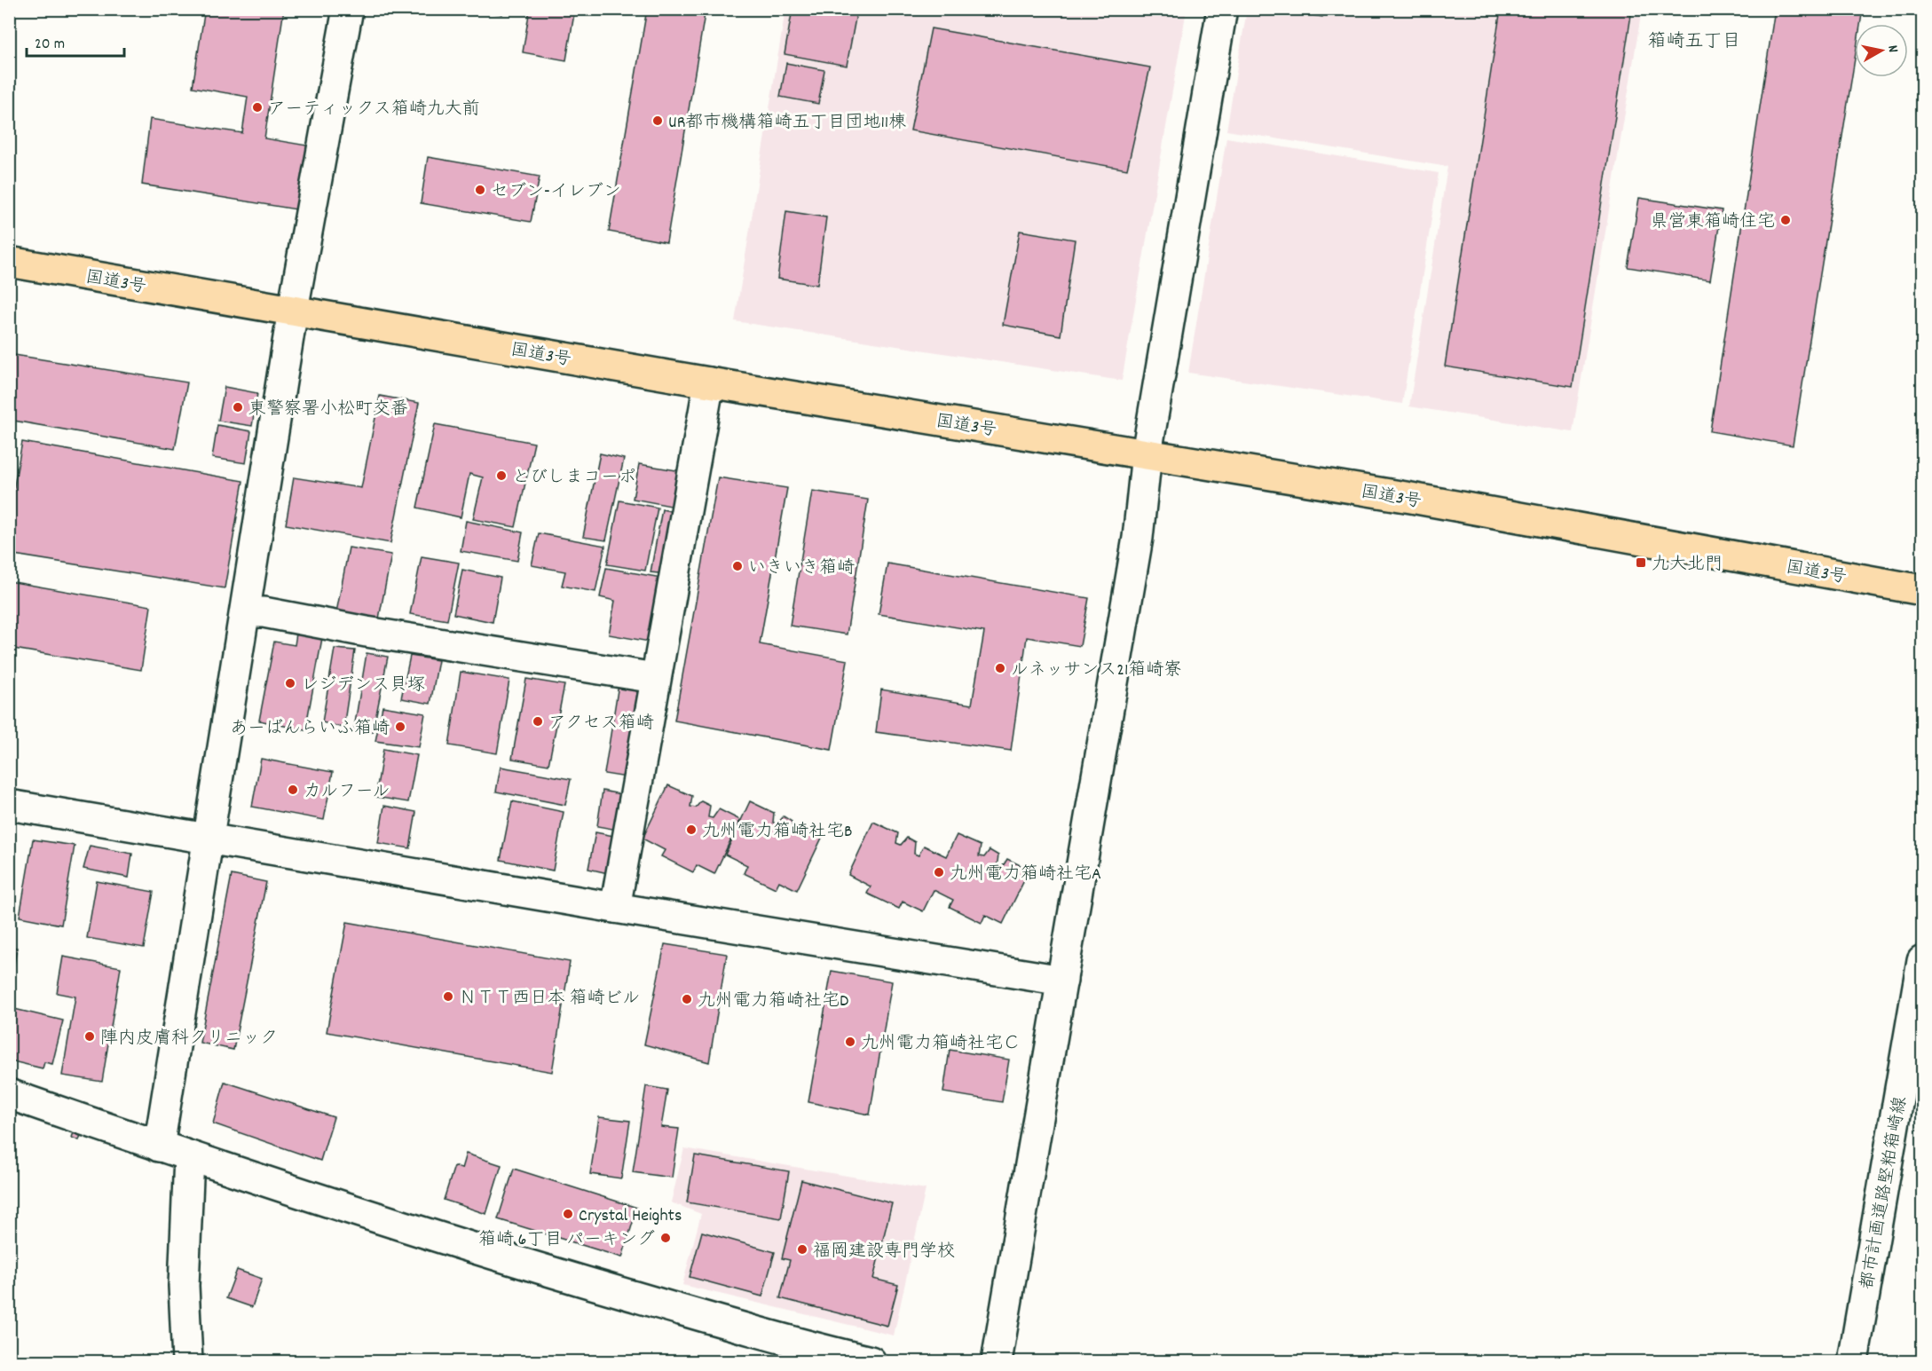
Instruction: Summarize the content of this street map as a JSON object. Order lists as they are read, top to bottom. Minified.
{"streets":{"highway":["国道3号"],"street":["都市計画道路堅粕箱崎線"]},"districts":["箱崎五丁目"],"places":{"other":["アーティックス箱崎九大前","UR都市機構箱崎五丁目団地11棟","セブン-イレブン","県営東箱崎住宅","東警察署小松町交番","とびしまコーポ","いきいき箱崎","ルネッサンス21箱崎寮","レジデンス貝塚","アクセス箱崎","あーばんらいふ箱崎","カルフール","九州電力箱崎社宅B","九州電力箱崎社宅A","ＮＴＴ西日本 箱崎ビル","九州電力箱崎社宅D","陣内皮膚科クリニック","九州電力箱崎社宅Ｃ","Crystal Heights","箱崎 6丁目 パーキング","福岡建設専門学校"],"transit":["九大北門"]},"scale_bar":"20 m","north":"right"}
